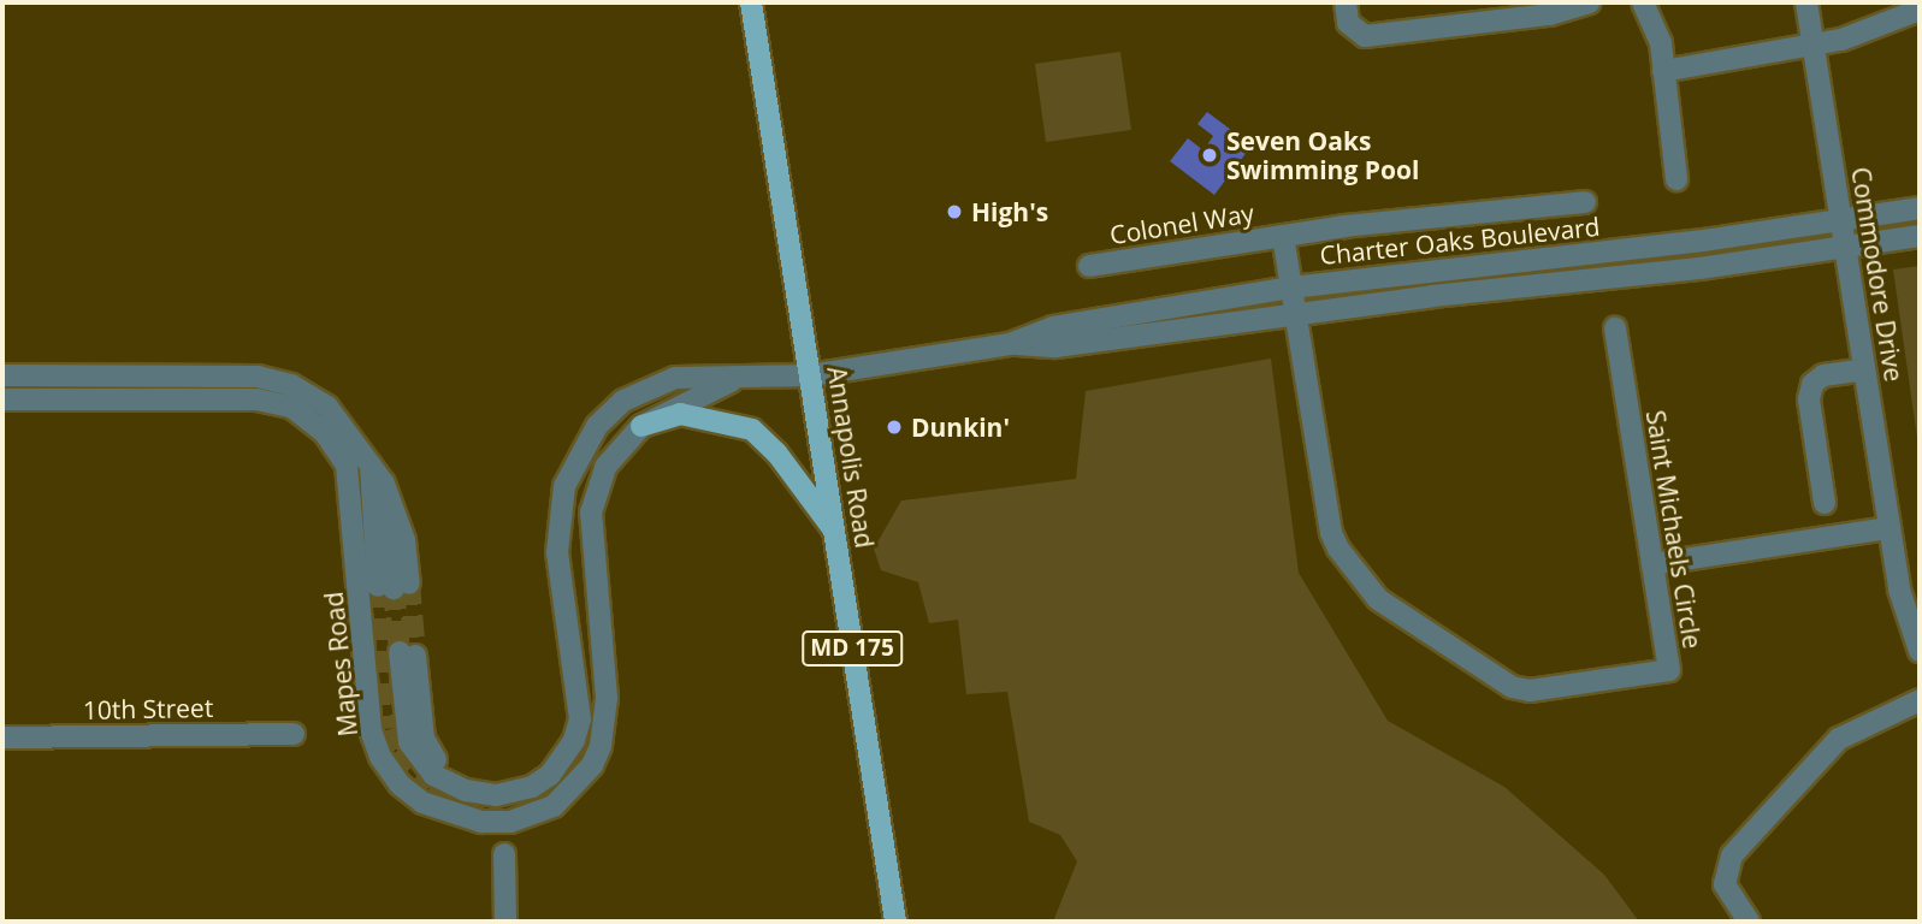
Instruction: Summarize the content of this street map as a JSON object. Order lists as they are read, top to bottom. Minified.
{"streets":{"main road":["Annapolis Road","MD 175"],"street":["Colonel Way","Charter Oaks Boulevard","Commodore Drive","Saint Michaels Circle","Mapes Road","10th Street"]},"crossings":[["Colonel Way","Charter Oaks Boulevard"],["Colonel Way","Saint Michaels Circle"],["Charter Oaks Boulevard","Commodore Drive"],["Charter Oaks Boulevard","Annapolis Road"],["Charter Oaks Boulevard","Saint Michaels Circle"],["Charter Oaks Boulevard","Mapes Road"],["Annapolis Road","Mapes Road"]],"places":["Seven Oaks Swimming Pool","High's","Dunkin'"]}
